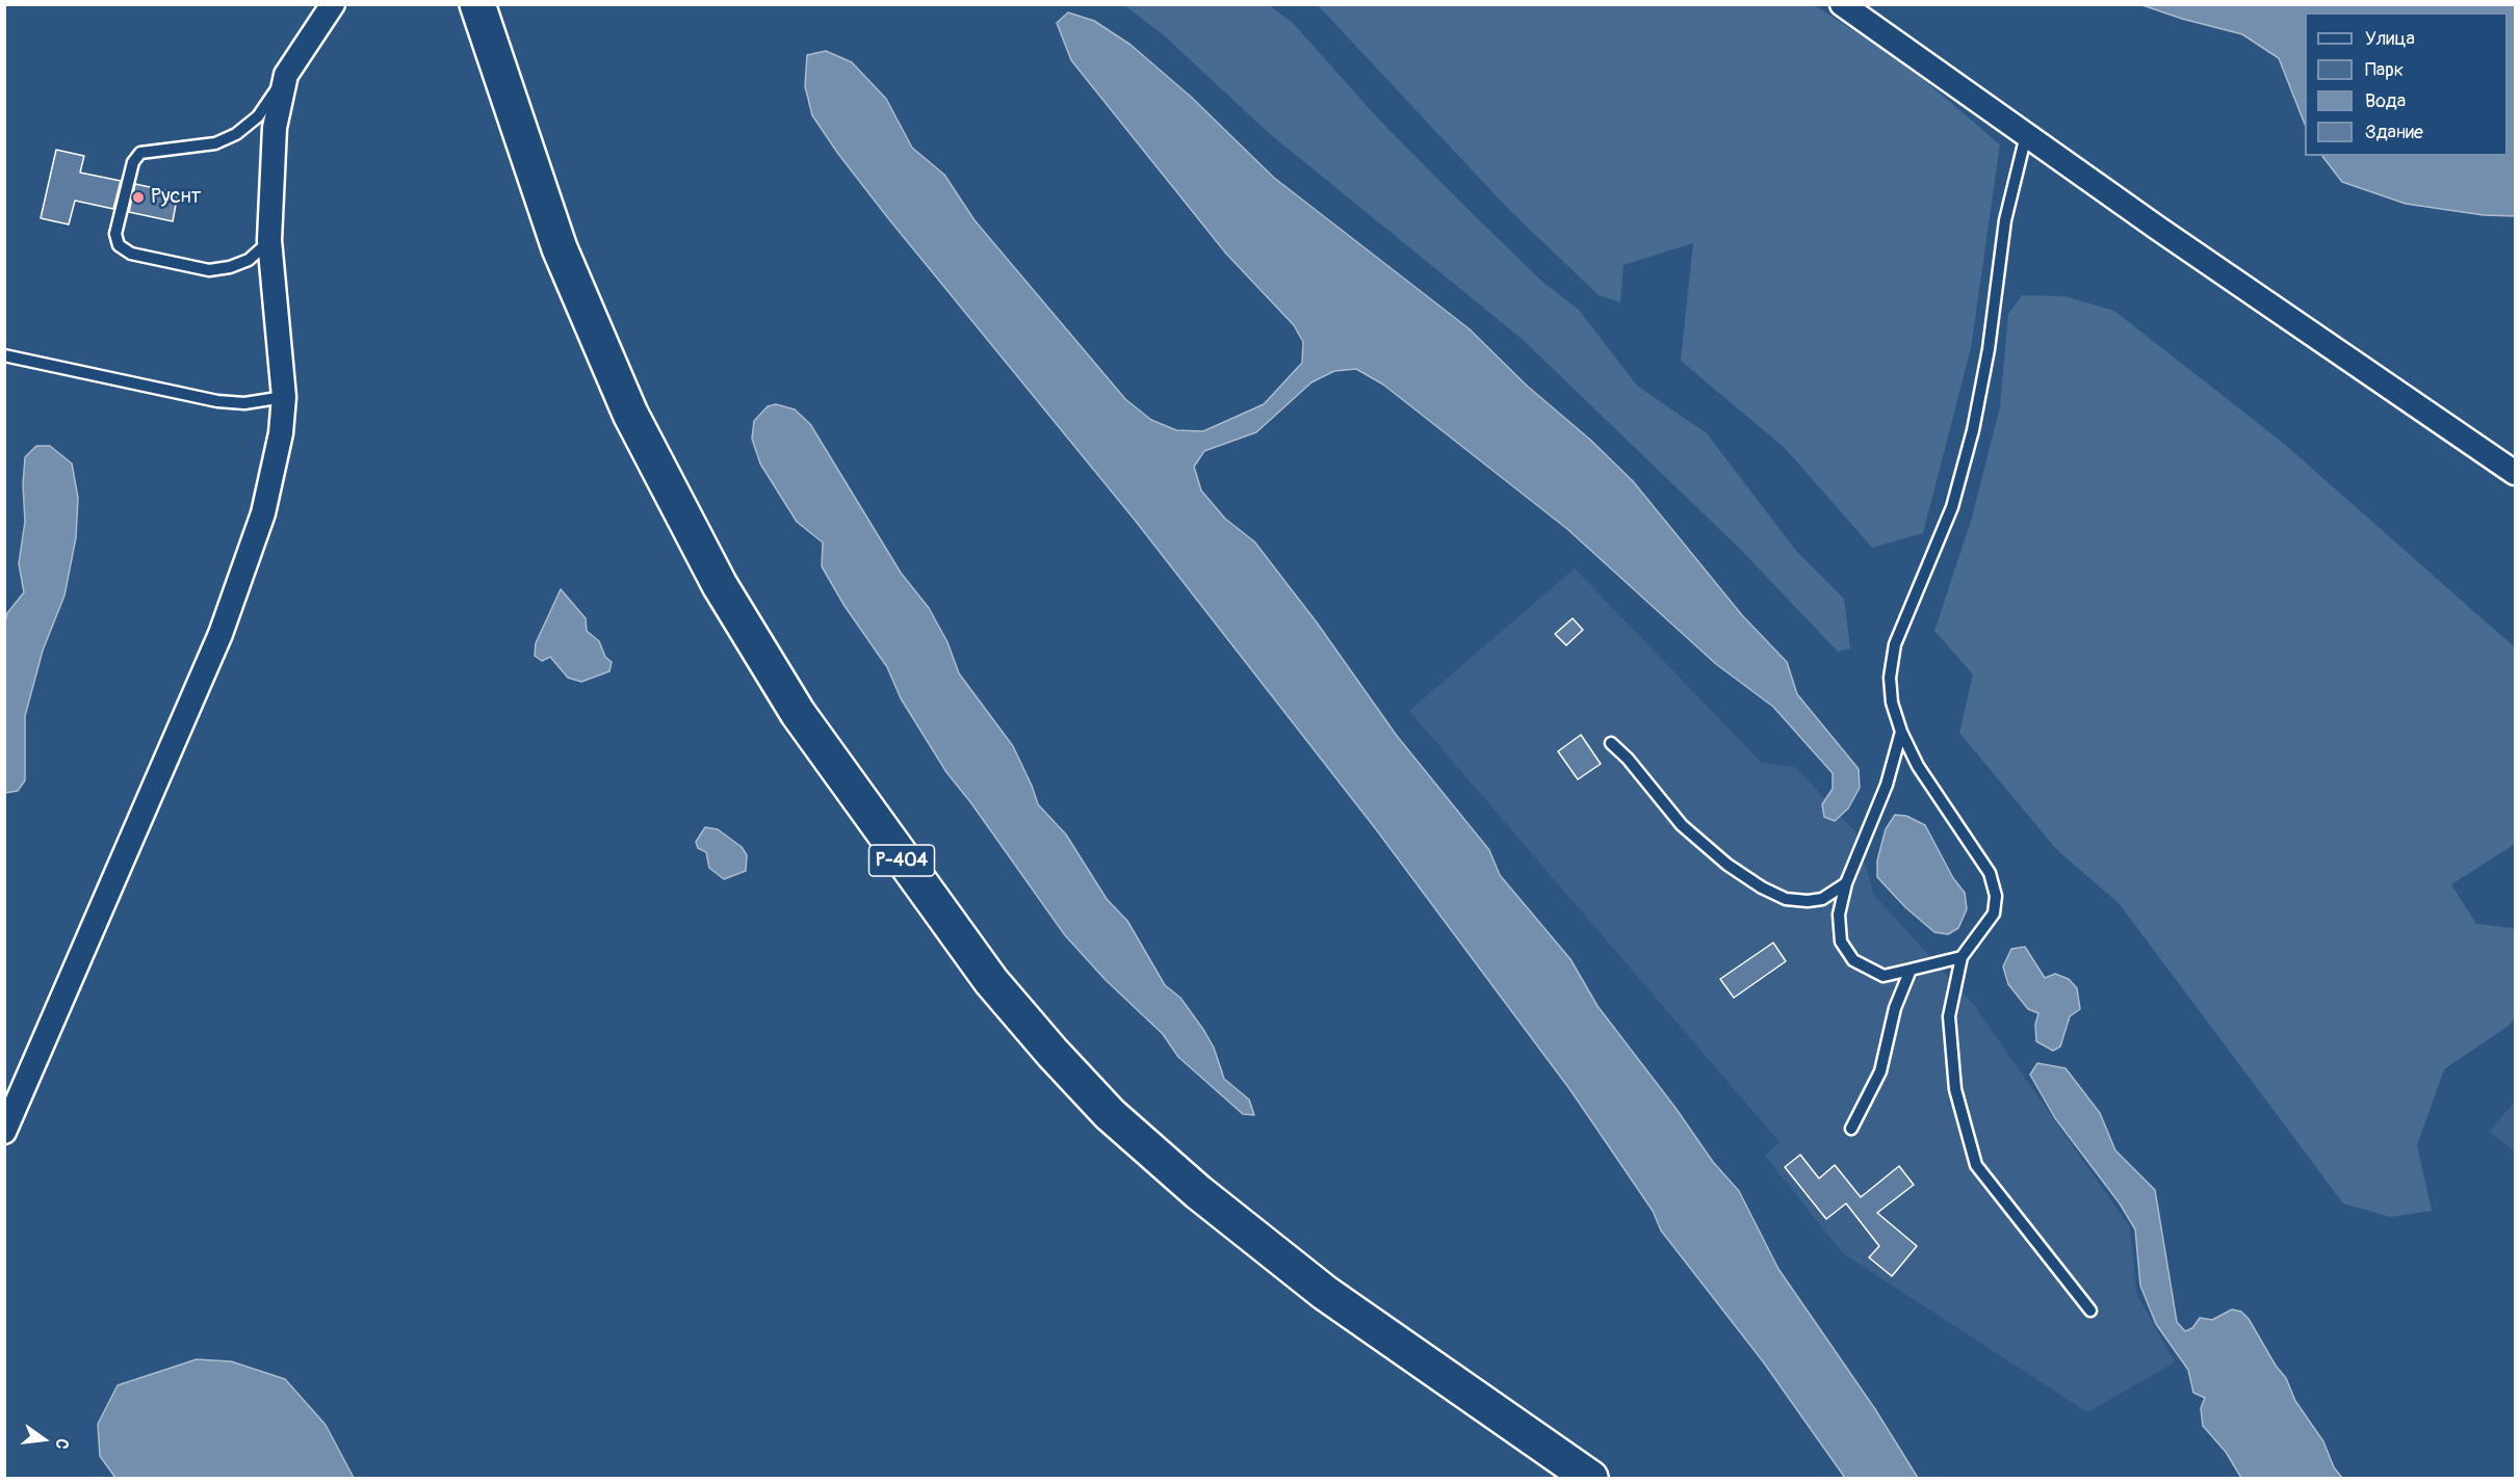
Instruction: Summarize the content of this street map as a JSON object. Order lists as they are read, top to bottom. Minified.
{"streets":{"highway":["Р-404"]},"places":["Руснт"],"legend":["Улица","Парк","Вода","Здание"],"north":"right"}
